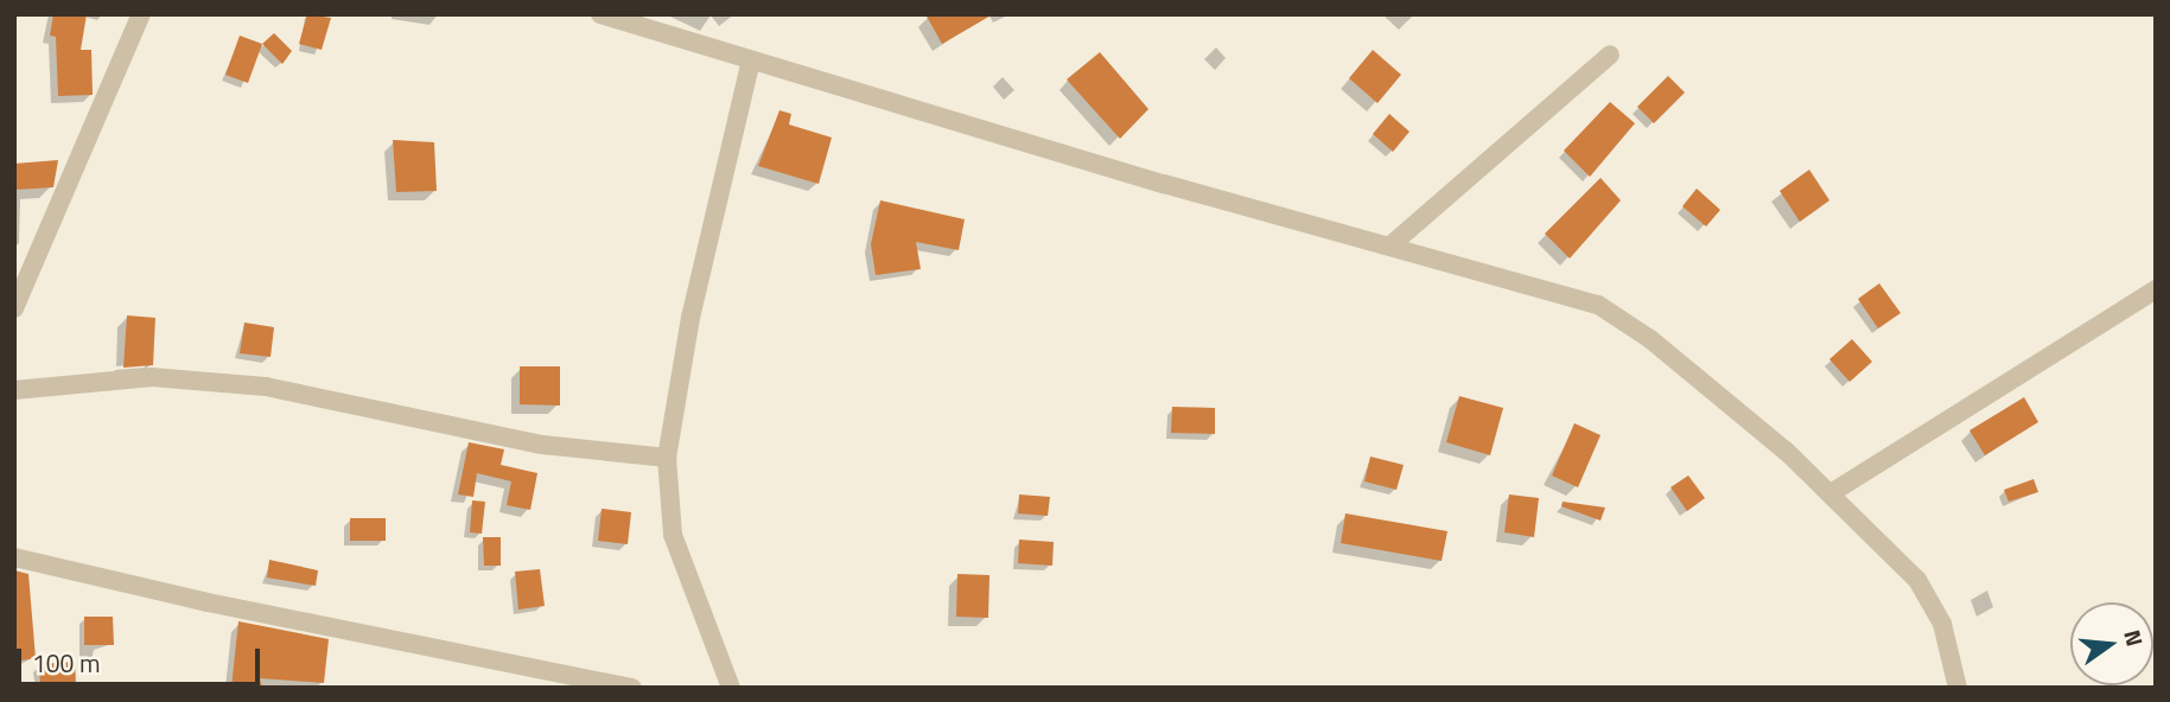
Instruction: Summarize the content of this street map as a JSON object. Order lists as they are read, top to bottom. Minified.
{"scale_bar":"100 m","north":"right"}
